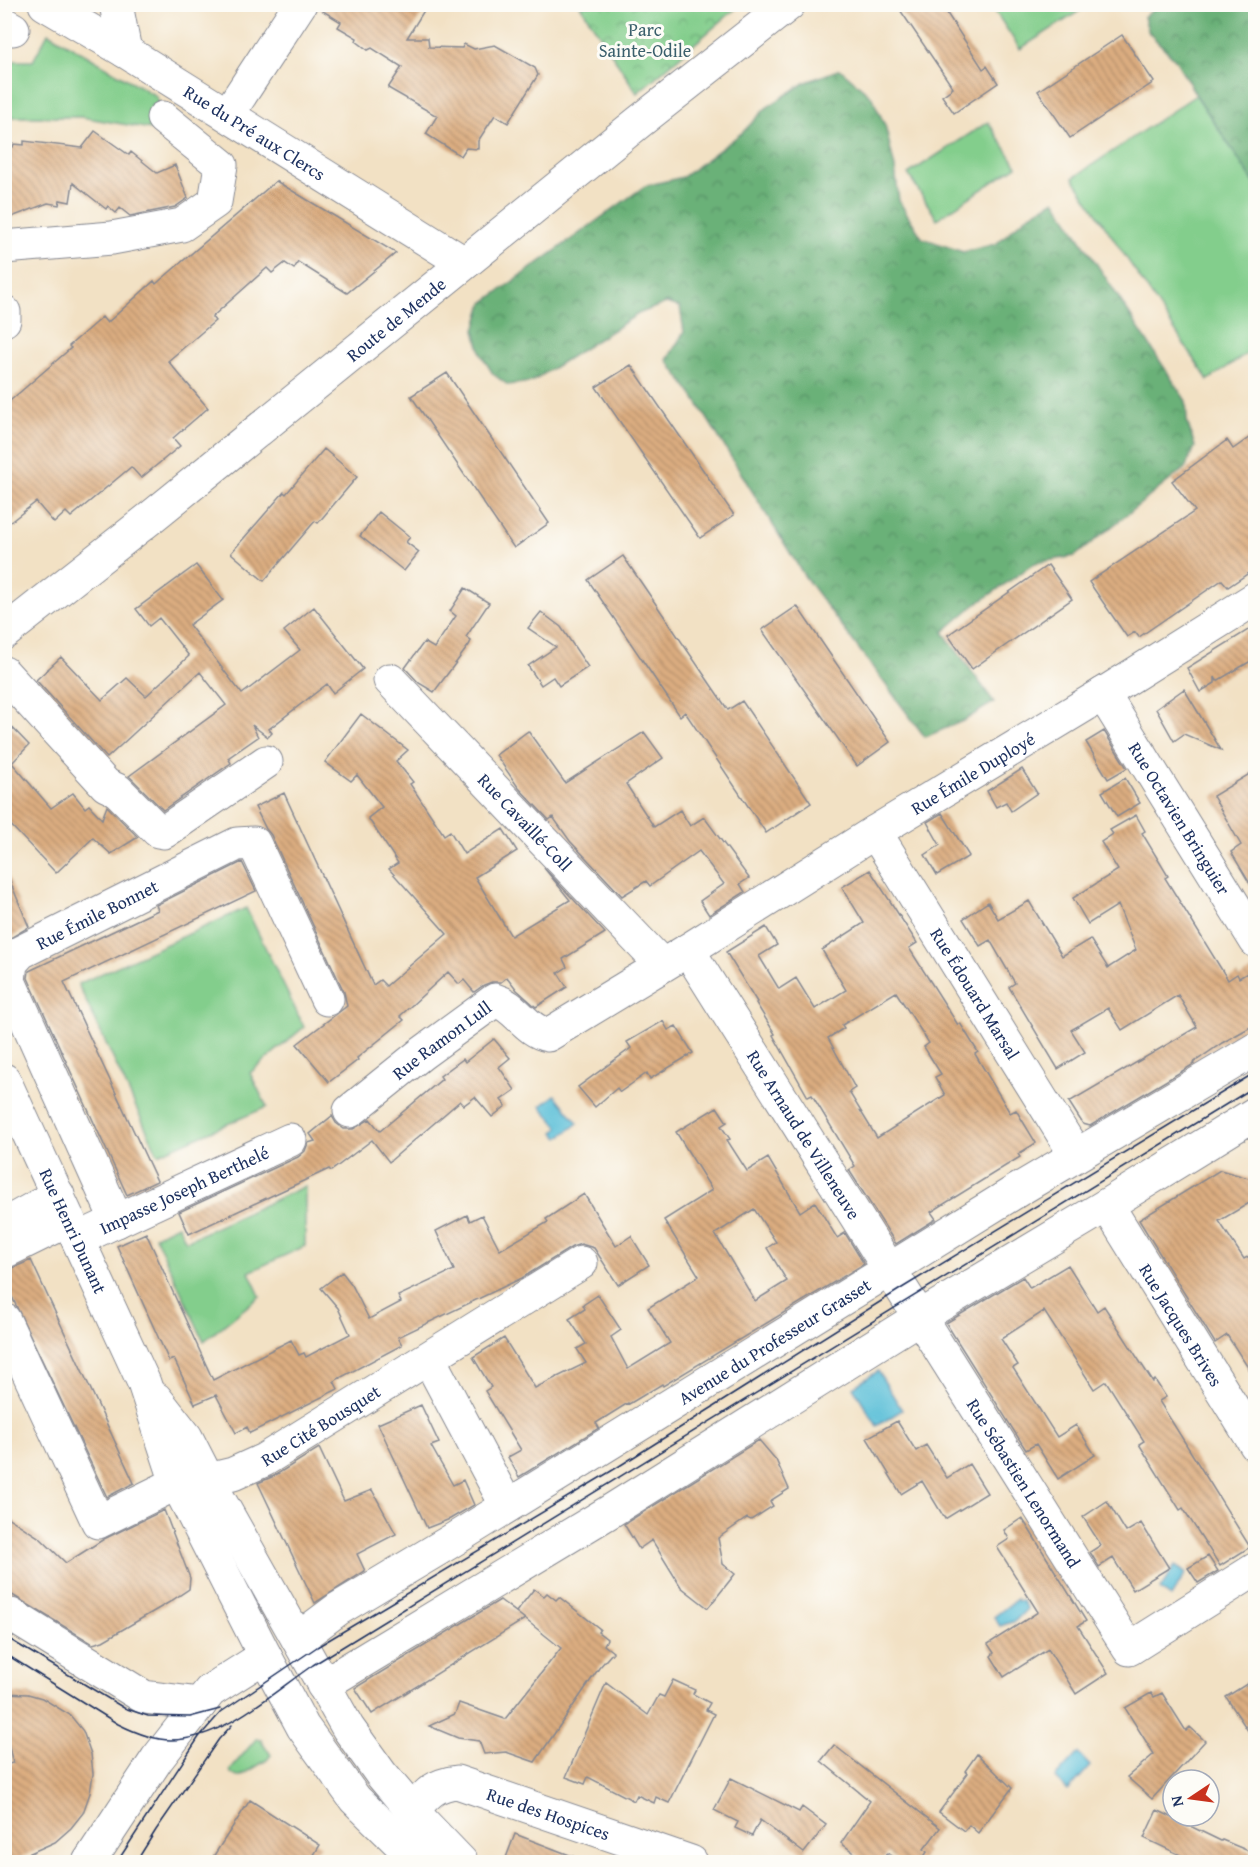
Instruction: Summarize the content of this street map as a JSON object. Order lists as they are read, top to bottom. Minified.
{"streets":{"street":["Rue du Pré aux Clercs","Route de Mende","Rue Émile Duployé","Rue Octavien Bringuier","Rue Cavaillé-Coll","Rue Émile Bonnet","Rue Édouard Marsal","Rue Ramon Lull","Rue Arnaud de Villeneuve","Impasse Joseph Berthelé","Rue Henri Dunant","Rue Jacques Brives","Avenue du Professeur Grasset","Rue Cité Bousquet","Rue Sébastien Lenormand","Rue des Hospices"]},"crossings":[["Rue du Pré aux Clercs","Route de Mende"],["Rue Émile Duployé","Rue Octavien Bringuier"],["Rue Émile Duployé","Rue Cavaillé-Coll"],["Rue Émile Duployé","Rue Édouard Marsal"],["Rue Émile Duployé","Rue Ramon Lull"],["Rue Émile Duployé","Rue Arnaud de Villeneuve"],["Rue Cavaillé-Coll","Rue Ramon Lull"],["Rue Cavaillé-Coll","Rue Arnaud de Villeneuve"],["Rue Émile Bonnet","Impasse Joseph Berthelé"],["Rue Édouard Marsal","Avenue du Professeur Grasset"],["Rue Ramon Lull","Rue Arnaud de Villeneuve"],["Rue Arnaud de Villeneuve","Avenue du Professeur Grasset"],["Rue Arnaud de Villeneuve","Rue Sébastien Lenormand"],["Impasse Joseph Berthelé","Rue Henri Dunant"],["Rue Henri Dunant","Avenue du Professeur Grasset"],["Rue Henri Dunant","Rue Cité Bousquet"],["Rue Henri Dunant","Rue des Hospices"]],"parks":["Parc Sainte-Odile"],"north":"left"}
